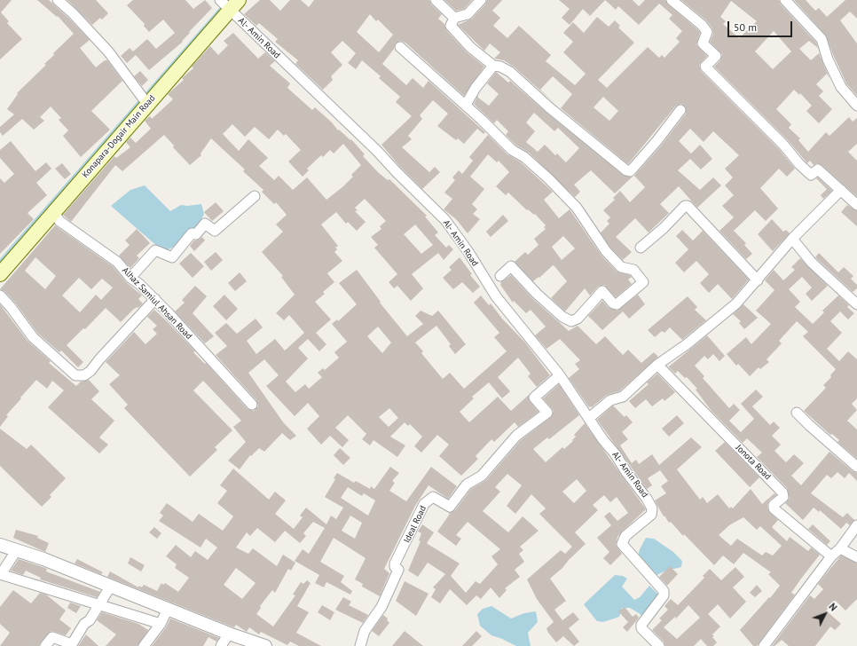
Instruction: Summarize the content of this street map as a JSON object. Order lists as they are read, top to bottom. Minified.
{"streets":{"main road":["Konapara-Dogair Main Road"],"street":["Al- Amin Road","Alhaz Samiul Ahsan Road","Jonota Road","Ideal Road"]},"crossings":[["Al- Amin Road","Konapara-Dogair Main Road"],["Al- Amin Road","Ideal Road"],["Konapara-Dogair Main Road","Alhaz Samiul Ahsan Road"]],"scale_bar":"50 m","north":"top right"}
